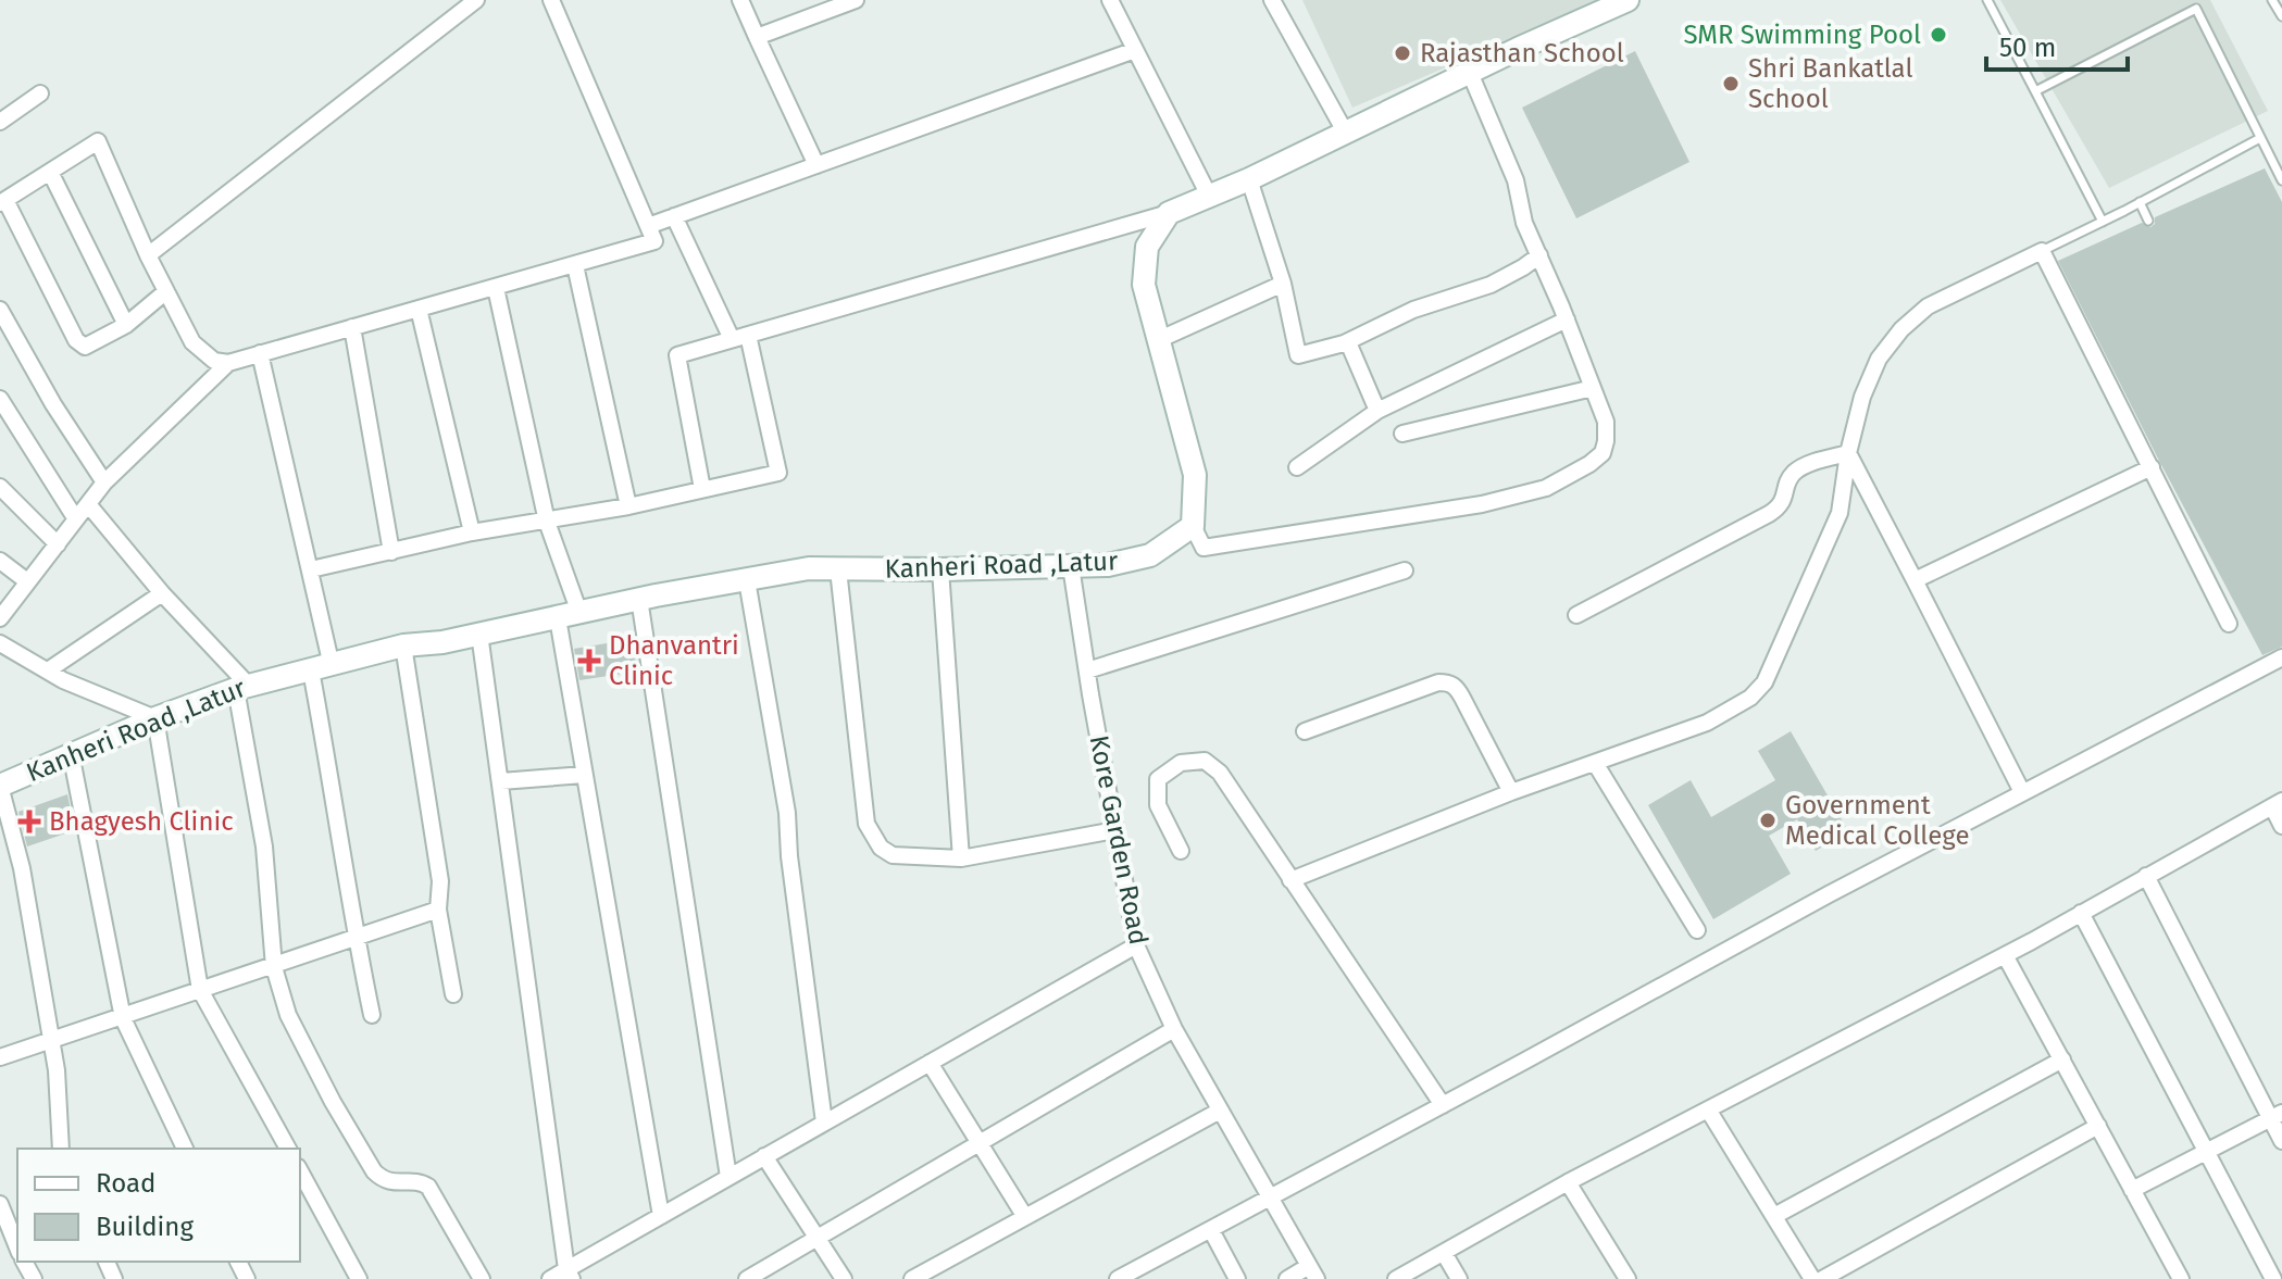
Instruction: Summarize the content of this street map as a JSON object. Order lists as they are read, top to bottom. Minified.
{"streets":{"street":["Kanheri Road ,Latur","Kore Garden Road"]},"crossings":[["Kanheri Road ,Latur","Kore Garden Road"]],"places":{"other":["SMR Swimming Pool","Rajasthan School","Shri Bankatlal School","Government Medical College"],"health":["Dhanvantri Clinic","Bhagyesh Clinic"]},"legend":["Road","Building"],"scale_bar":"50 m"}
